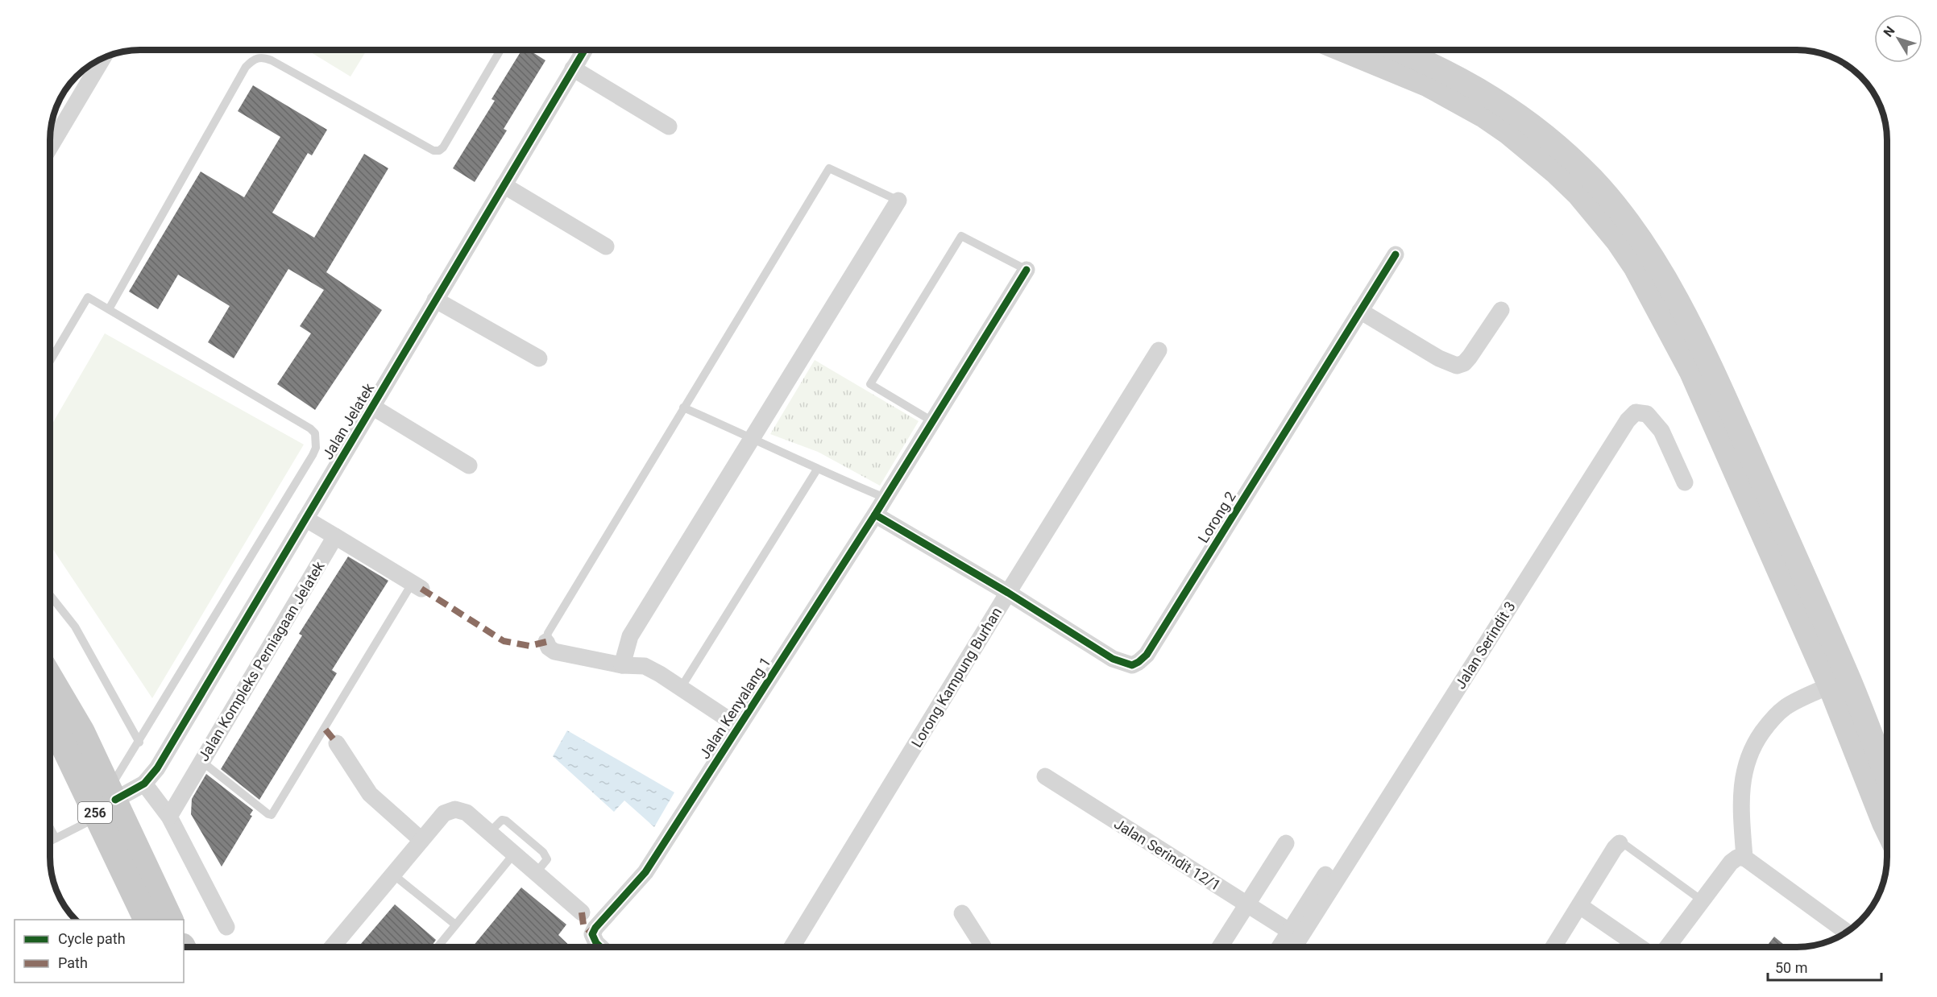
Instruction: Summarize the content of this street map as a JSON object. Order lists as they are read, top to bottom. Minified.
{"streets":{"main road":["256"],"street":["Jalan Jelatek","Lorong 2","Jalan Serindit 3","Jalan Kompleks Perniagaan Jelatek","Lorong Kampung Burhan","Jalan Kenyalang 1","Jalan Serindit 12/1"]},"crossings":[["Jalan Jelatek","256"],["Lorong 2","Lorong Kampung Burhan"],["Lorong 2","Jalan Kenyalang 1"]],"legend":["Cycle path","Path"],"scale_bar":"50 m","north":"top left"}
